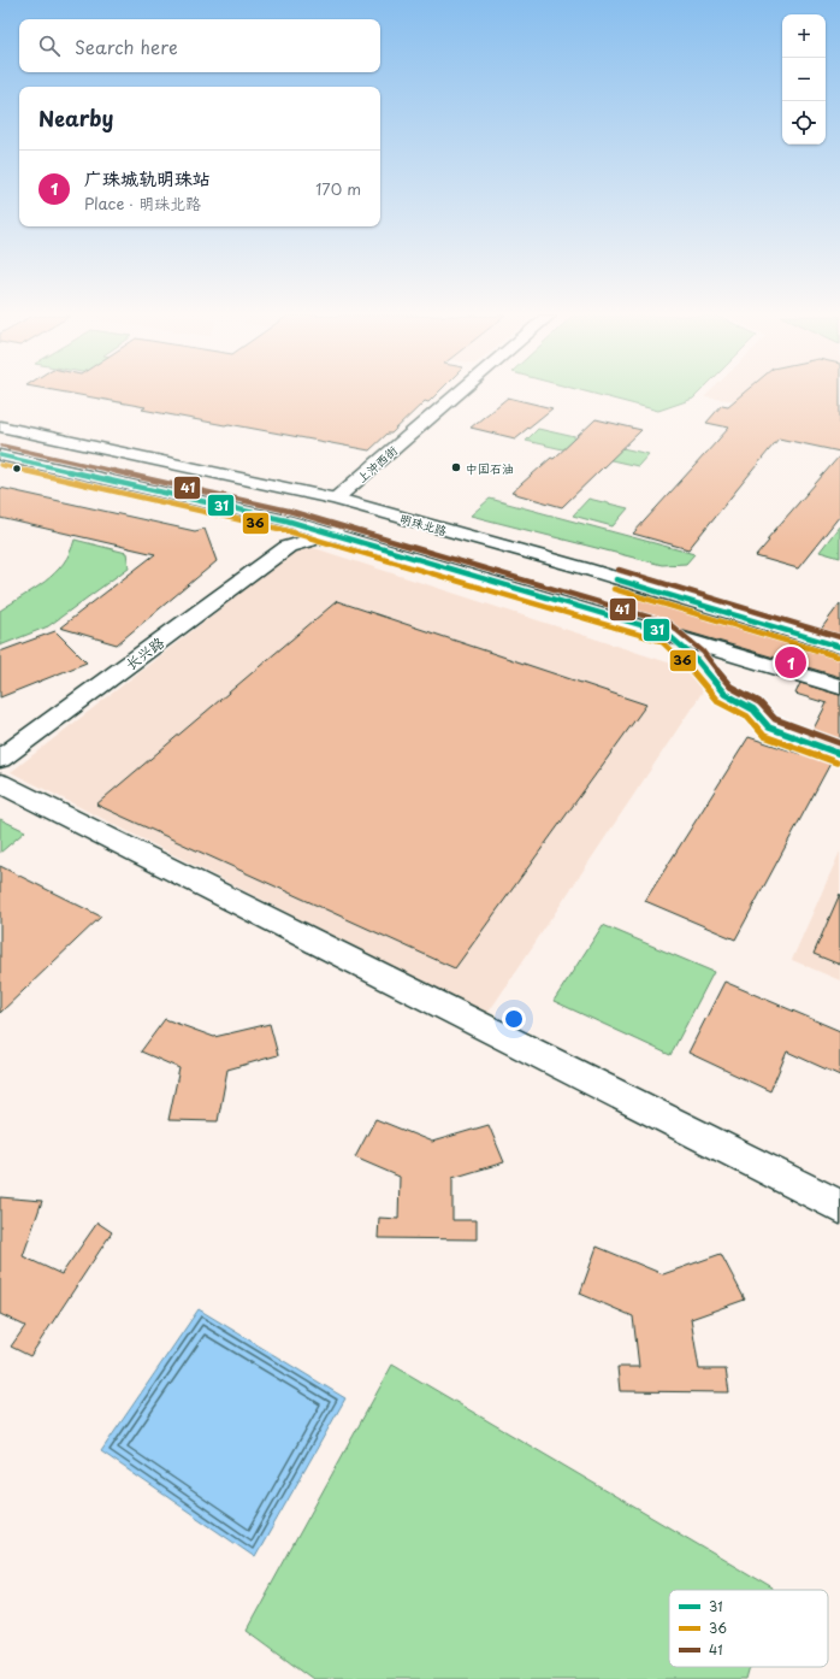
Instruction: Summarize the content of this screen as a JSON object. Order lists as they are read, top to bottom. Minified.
{"streets":{"main road":["上沖西街","明珠北路","长兴路"]},"crossings":[["上沖西街","明珠北路"]],"places":["中国石油"],"lines":["transit line 41","transit line 31","transit line 36"],"legend":["31","36","41"],"page":{"map_buttons":["+","−"],"search":"Search here","heading":"Nearby","list":[{"mark":"1","name":"广珠城轨明珠站","note":"Place · 明珠北路","value":"170 m"}],"pins":"1"}}
